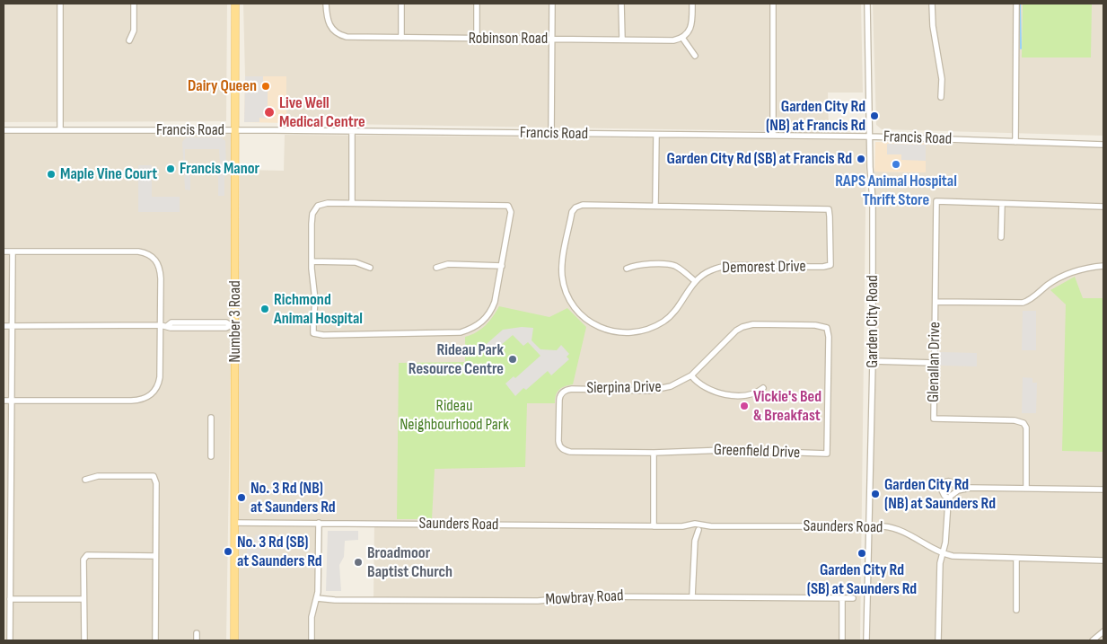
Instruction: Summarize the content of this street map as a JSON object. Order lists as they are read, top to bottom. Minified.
{"streets":{"main road":["Number 3 Road"],"street":["Robinson Road","Francis Road","Demorest Drive","Garden City Road","Glenallan Drive","Sierpina Drive","Greenfield Drive","Saunders Road","Mowbray Road"]},"crossings":[["Francis Road","Number 3 Road"],["Francis Road","Garden City Road"],["Number 3 Road","Saunders Road"],["Garden City Road","Saunders Road"],["Sierpina Drive","Greenfield Drive"]],"parks":["Rideau Neighbourhood Park"],"places":["Dairy Queen","Live Well Medical Centre","Garden City Rd (NB) at Francis Rd","Garden City Rd (SB) at Francis Rd","RAPS Animal Hospital Thrift Store","Francis Manor","Maple Vine Court","Richmond Animal Hospital","Rideau Park Resource Centre","Vickie's Bed & Breakfast","Garden City Rd (NB) at Saunders Rd","No. 3 Rd (NB) at Saunders Rd","No. 3 Rd (SB) at Saunders Rd","Garden City Rd (SB) at Saunders Rd","Broadmoor Baptist Church"]}
